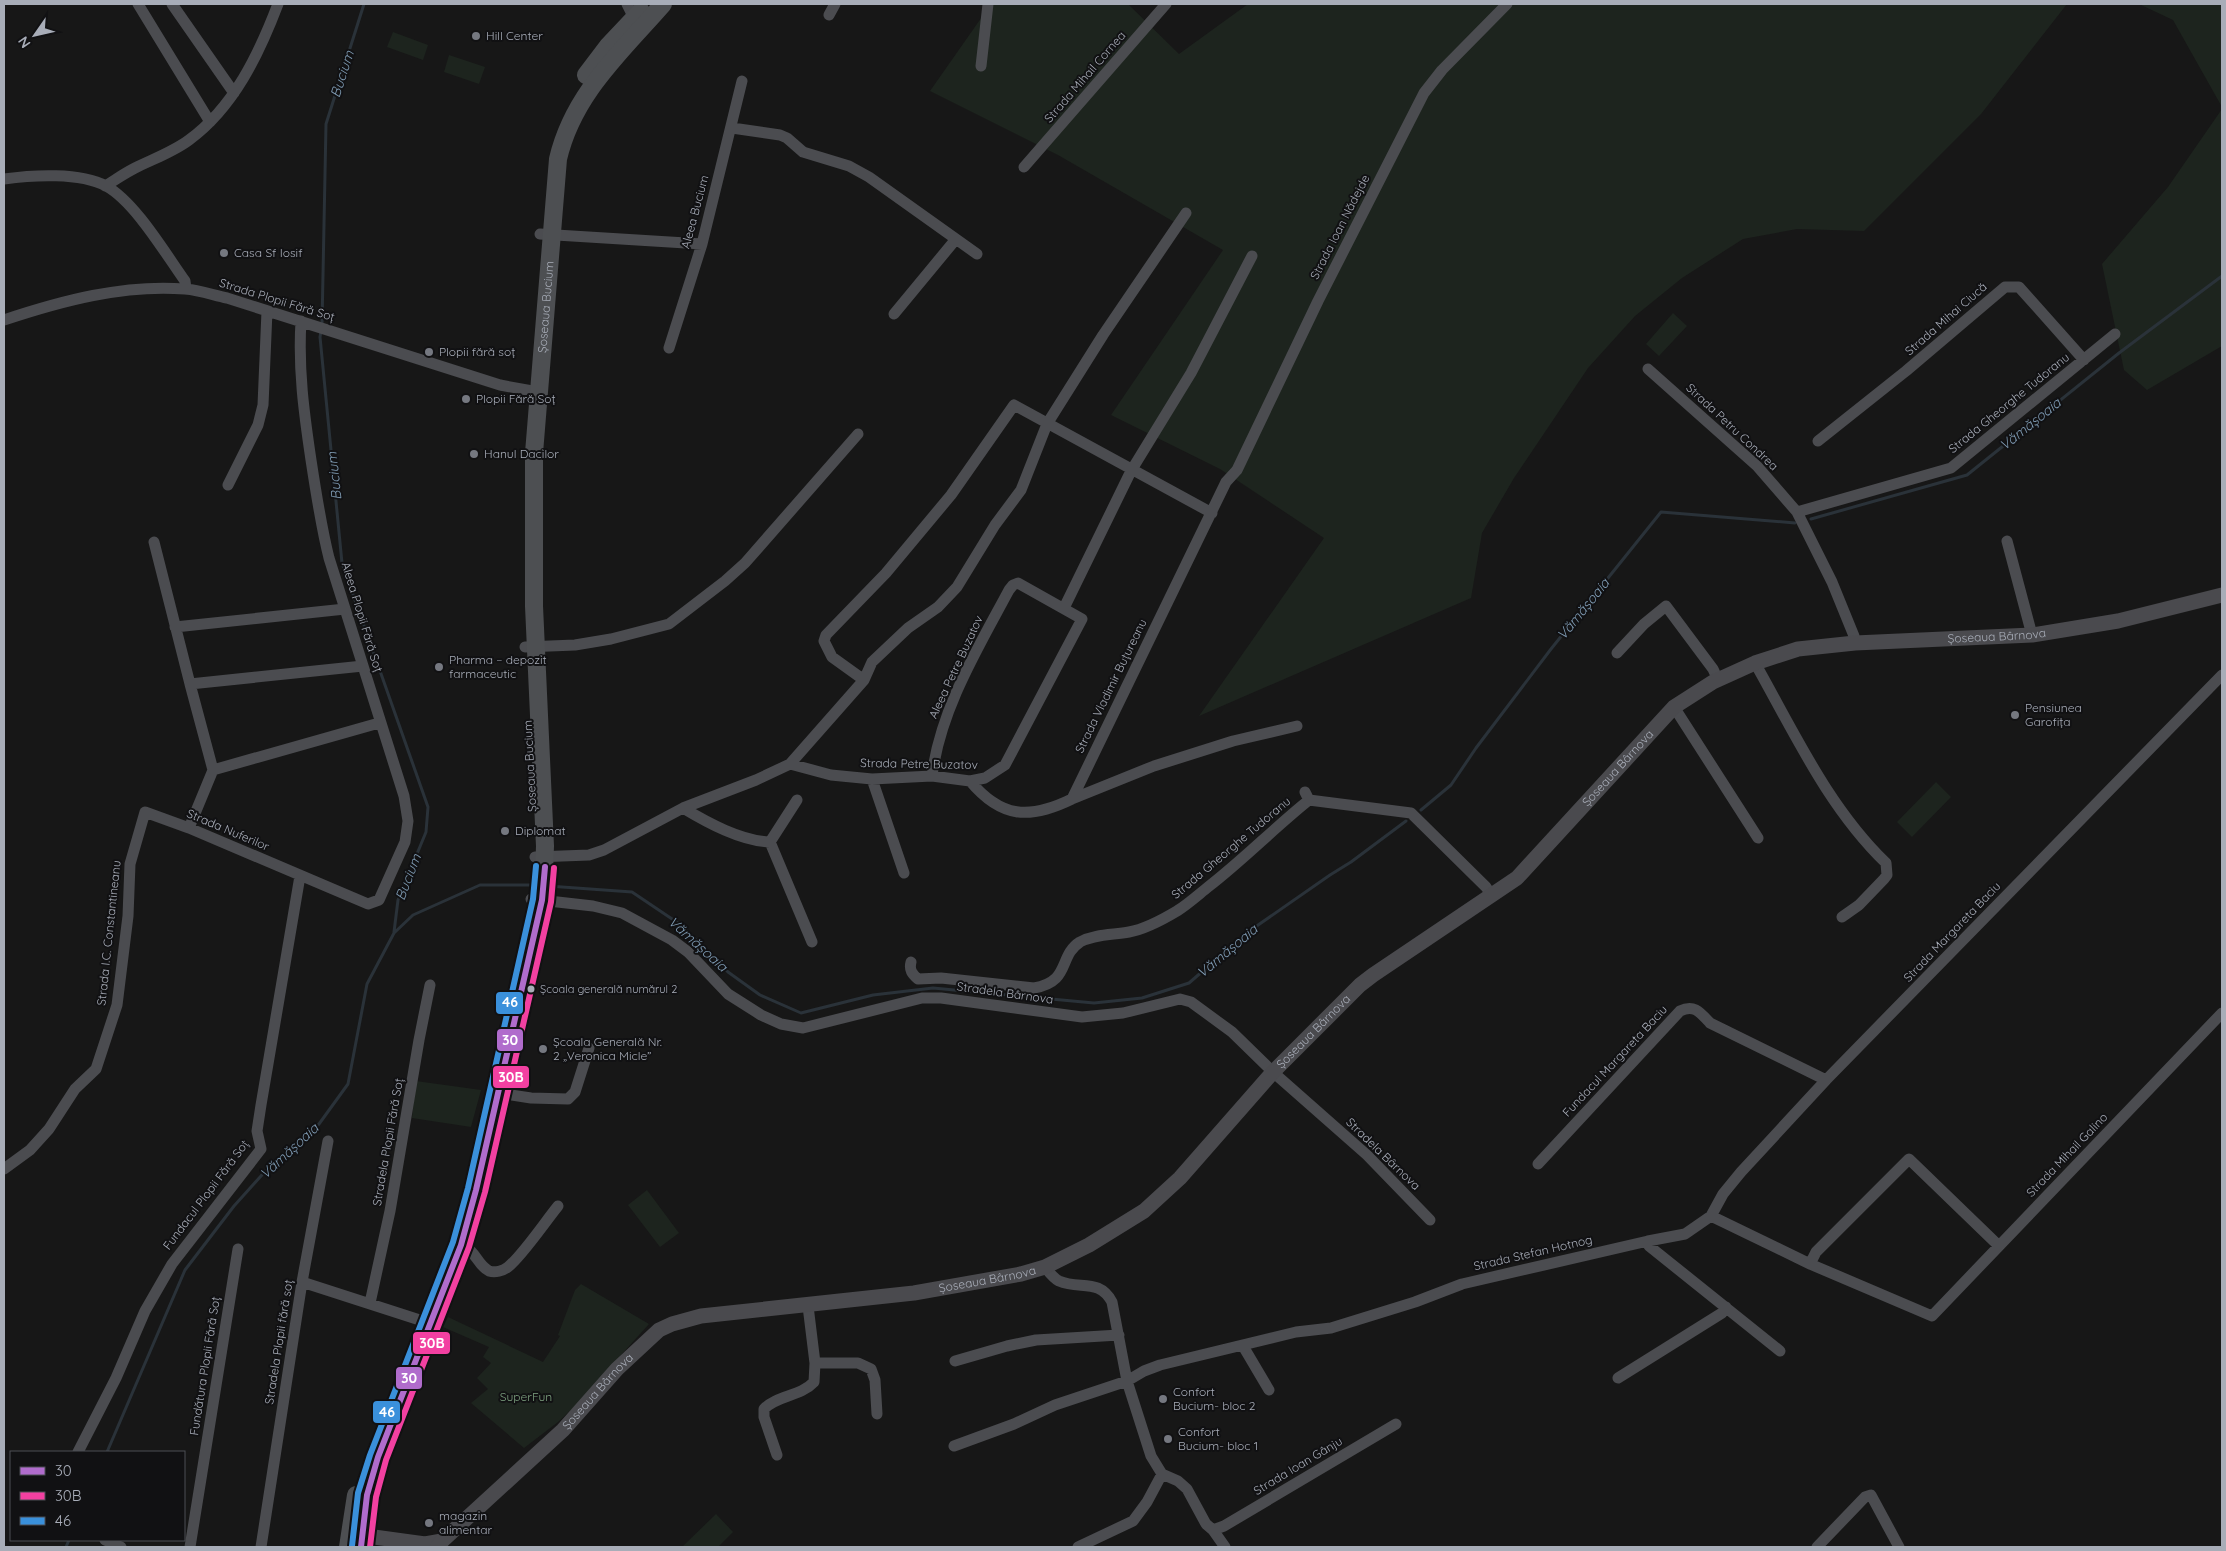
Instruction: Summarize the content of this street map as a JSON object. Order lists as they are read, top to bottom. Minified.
{"streets":{"main road":["Șoseaua Bucium","Șoseaua Bârnova"],"street":["Strada Mihail Cornea","Aleea Bucium","Strada Ioan Nădejde","Strada Plopii Fără Soț","Strada Mihai Ciucă","Strada Gheorghe Tudoranu","Strada Petru Condrea","Aleea Plopii Fără Soț","Aleea Petre Buzatov","Strada Vladimir Buțureanu","Strada Petre Buzatov","Strada Nuferilor","Strada Margareta Baciu","Strada I.C. Constantineanu","Stradela Bârnova","Fundacul Margareta Baciu","Stradela Plopii Fără Soț","Strada Mihail Galino","Fundacul Plopii Fără Soț","Strada Stefan Hotnog","Stradela Plopii fără soț","Fundătura Plopii Fără Soț","Strada Ioan Gânju"]},"crossings":[["Strada Ioan Nădejde","Strada Vladimir Buțureanu"],["Strada Plopii Fără Soț","Șoseaua Bucium"],["Strada Plopii Fără Soț","Aleea Plopii Fără Soț"],["Șoseaua Bucium","Șoseaua Bârnova"],["Șoseaua Bucium","Stradela Bârnova"],["Șoseaua Bucium","Stradela Plopii Fără Soț"],["Strada Mihai Ciucă","Strada Gheorghe Tudoranu"],["Strada Gheorghe Tudoranu","Strada Petru Condrea"],["Strada Gheorghe Tudoranu","Șoseaua Bârnova"],["Strada Petru Condrea","Șoseaua Bârnova"],["Aleea Plopii Fără Soț","Strada Nuferilor"],["Șoseaua Bârnova","Stradela Bârnova"],["Aleea Petre Buzatov","Strada Petre Buzatov"],["Strada Nuferilor","Strada I.C. Constantineanu"],["Strada Nuferilor","Fundacul Plopii Fără Soț"],["Strada Margareta Baciu","Fundacul Margareta Baciu"],["Strada Margareta Baciu","Strada Stefan Hotnog"],["Stradela Plopii Fără Soț","Stradela Plopii fără soț"]],"water":["Bucium","Vămășoaia"],"parks":["SuperFun"],"places":["Hill Center","Casa Sf Iosif","Plopii fără soț","Plopii Fără Soț","Hanul Dacilor","Pharma – depozit farmaceutic","Pensiunea Garofița","Diplomat","Școala generală numărul 2","Școala Generală Nr. 2 „Veronica Micle”","Confort Bucium- bloc 2","Confort Bucium- bloc 1","magazin alimentar"],"lines":["transit line 46","transit line 30","transit line 30B"],"legend":["30","30B","46"],"north":"bottom left"}
